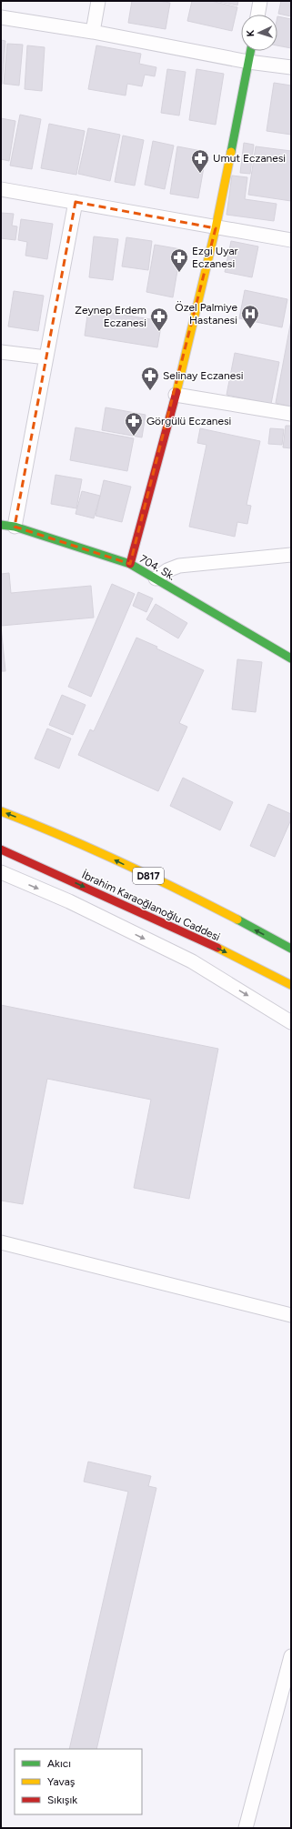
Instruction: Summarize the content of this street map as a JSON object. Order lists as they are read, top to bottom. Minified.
{"streets":{"main road":["704. Sk.","D817","İbrahim Karaoğlanoğlu Caddesi"]},"places":{"pharmacy":["Umut Eczanesi","Ezgi Uyar Eczanesi","Zeynep Erdem Eczanesi","Selinay Eczanesi","Görgülü Eczanesi"],"hospital":["Özel Palmiye Hastanesi"]},"legend":["Akıcı","Yavaş","Sıkışık"],"north":"left"}
